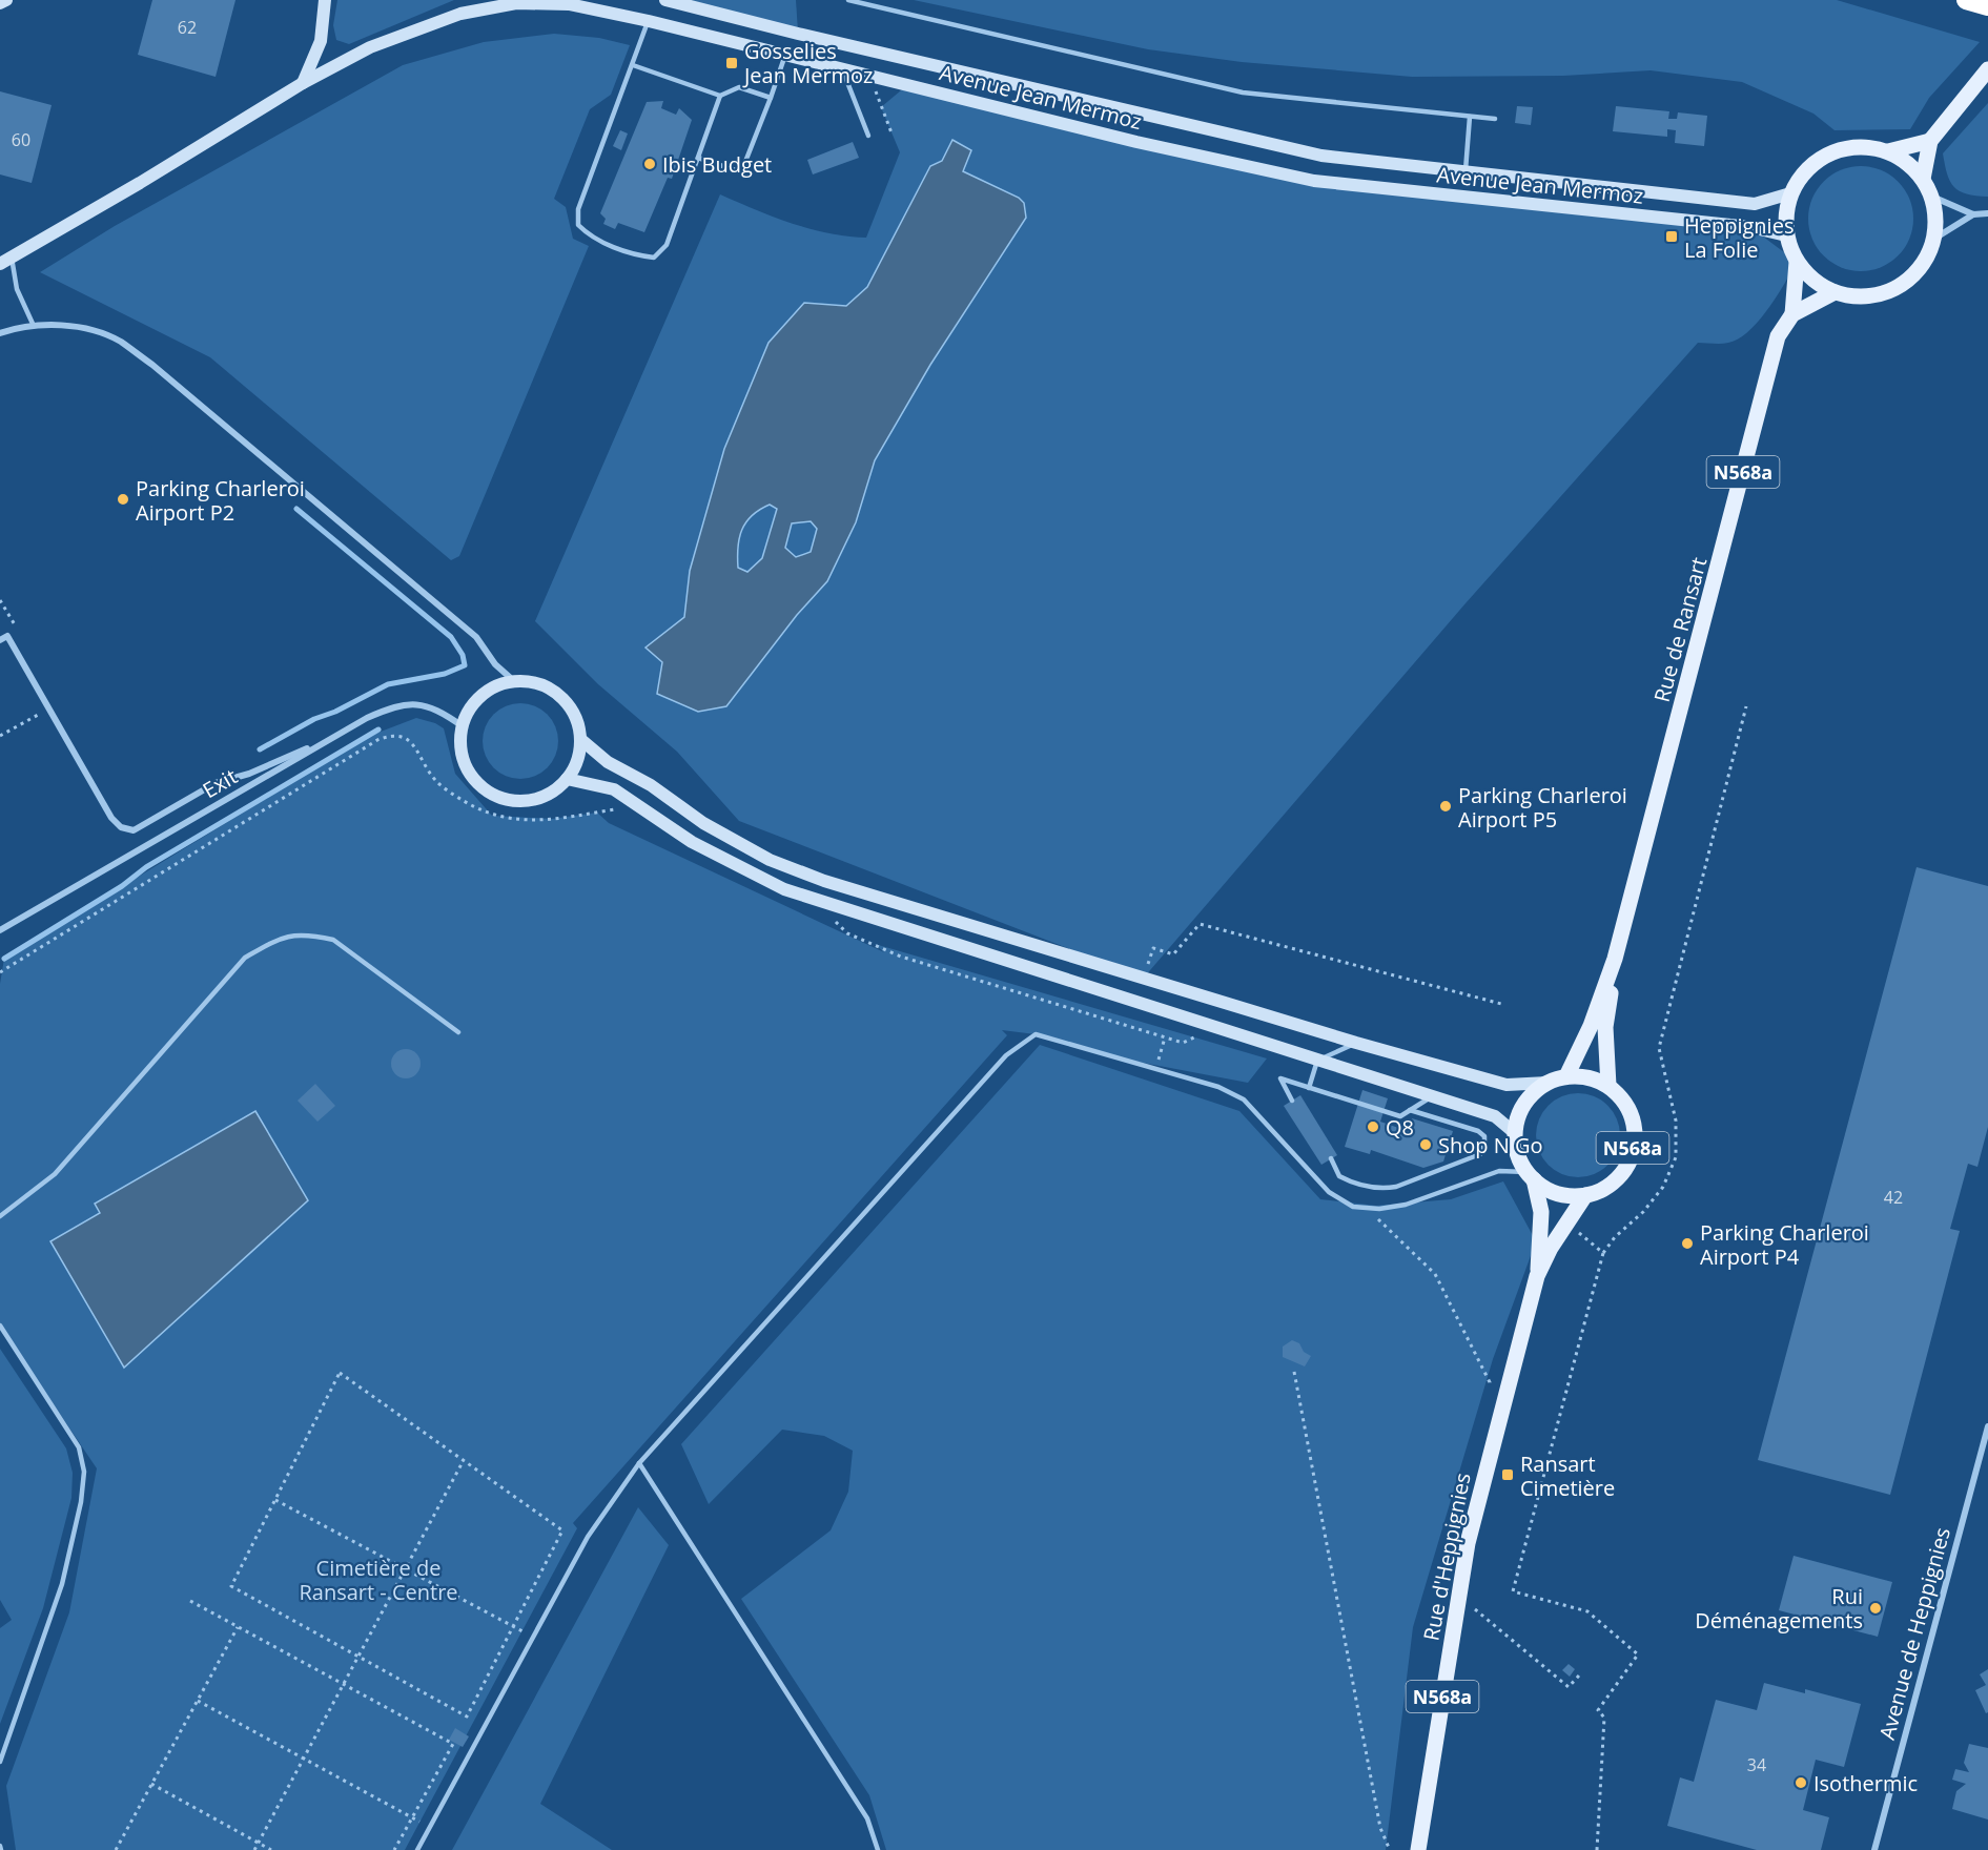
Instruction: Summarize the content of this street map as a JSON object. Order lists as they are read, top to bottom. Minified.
{"streets":{"main road":["N568a","Rue de Ransart","Rue d'Heppignies"],"street":["Avenue Jean Mermoz","Exit","Avenue de Heppignies"]},"crossings":[["Avenue Jean Mermoz","N568a"],["Avenue Jean Mermoz","Rue de Ransart"],["N568a","Rue de Ransart"],["N568a","Rue d'Heppignies"],["Rue de Ransart","Rue d'Heppignies"]],"parks":["Cimetière de Ransart - Centre"],"places":{"transit":["Gosselies Jean Mermoz","Heppignies La Folie","Ransart Cimetière"],"other":["Ibis Budget","Parking Charleroi Airport P2","Parking Charleroi Airport P5","Q8","Shop N Go","Parking Charleroi Airport P4","Rui Déménagements","Isothermic"]},"house_numbers":["62","60","42","34"]}
